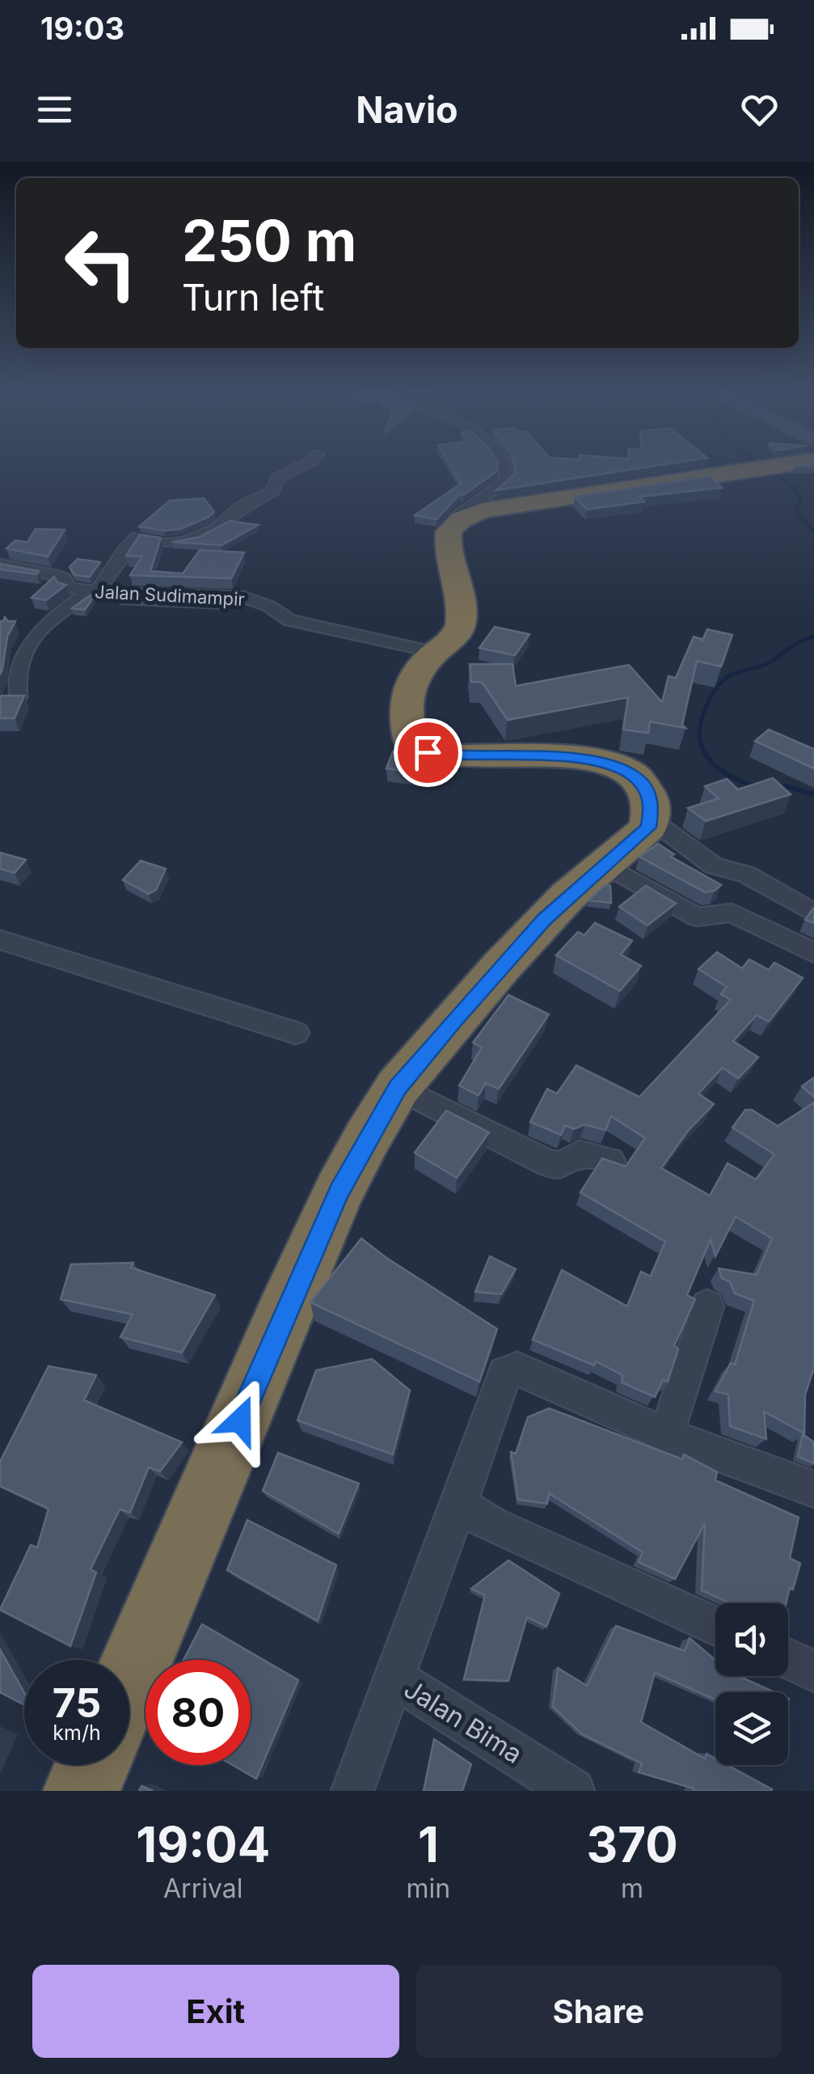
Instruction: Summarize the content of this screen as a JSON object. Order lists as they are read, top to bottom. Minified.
{"streets":{"street":["Jalan Sudimampir","Jalan Bima"]},"page":{"status":"19:03","header":"Navio","turn":["250 m","Turn left"],"speed":"75 km/h","limit":"80","eta":["19:04","Arrival","1","min","370","m"],"buttons":["Exit","Share"]}}
